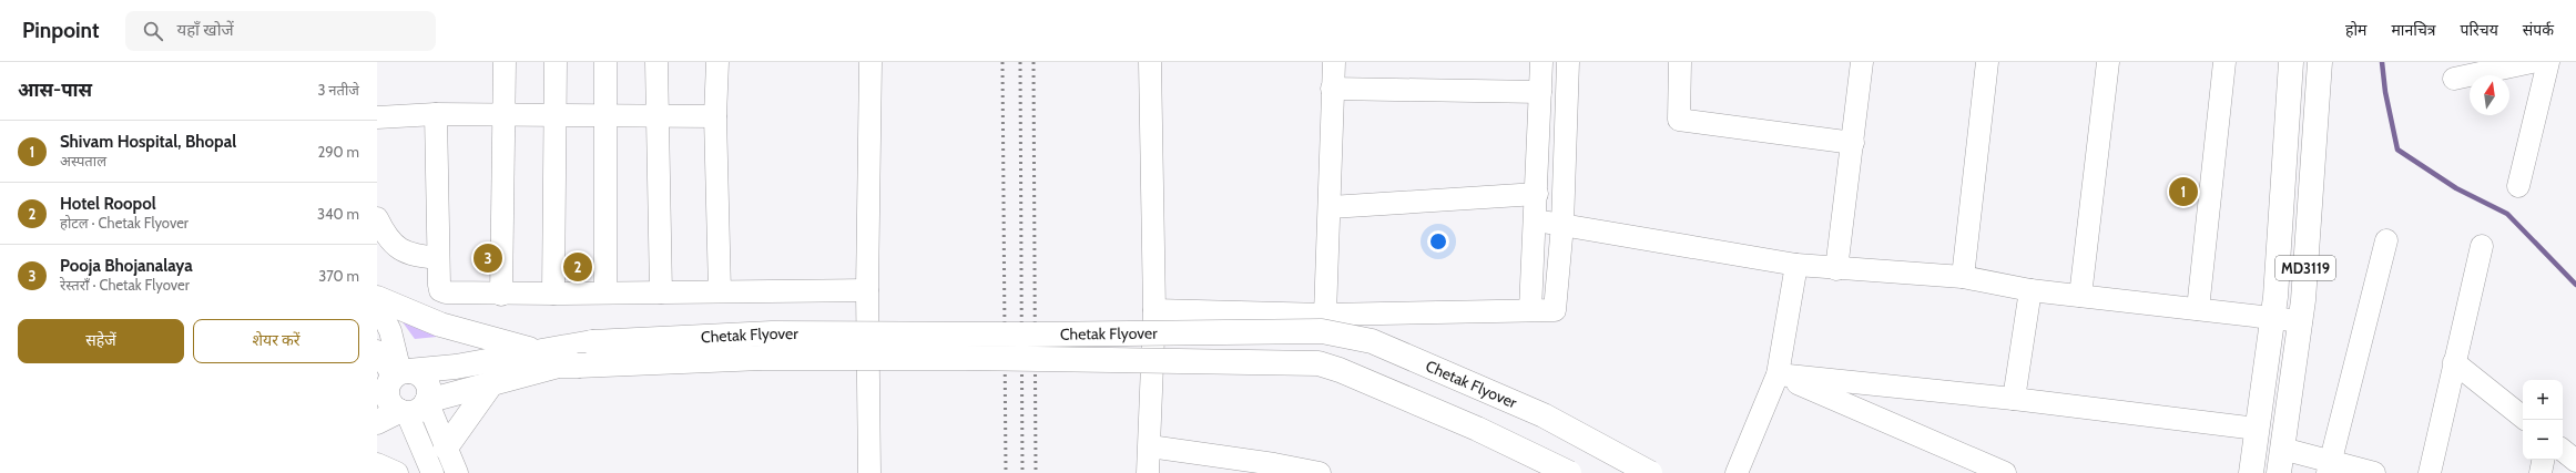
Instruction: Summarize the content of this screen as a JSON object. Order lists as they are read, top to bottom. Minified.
{"streets":{"main road":["MD3119","Chetak Flyover"]},"north":"top","page":{"header":"Pinpoint","search":"यहाँ खोजें","nav":["होम","मानचित्र","परिचय","संपर्क"],"heading":["आस-पास","3 नतीजे"],"list":[{"mark":"1","name":"Shivam Hospital, Bhopal","note":"अस्पताल","value":"290 m"},{"mark":"2","name":"Hotel Roopol","note":"होटल · Chetak Flyover","value":"340 m"},{"mark":"3","name":"Pooja Bhojanalaya","note":"रेस्तराँ · Chetak Flyover","value":"370 m"}],"pins":["1","3","2"],"buttons":["सहेजें","शेयर करें"],"map_buttons":["+","−"]}}
